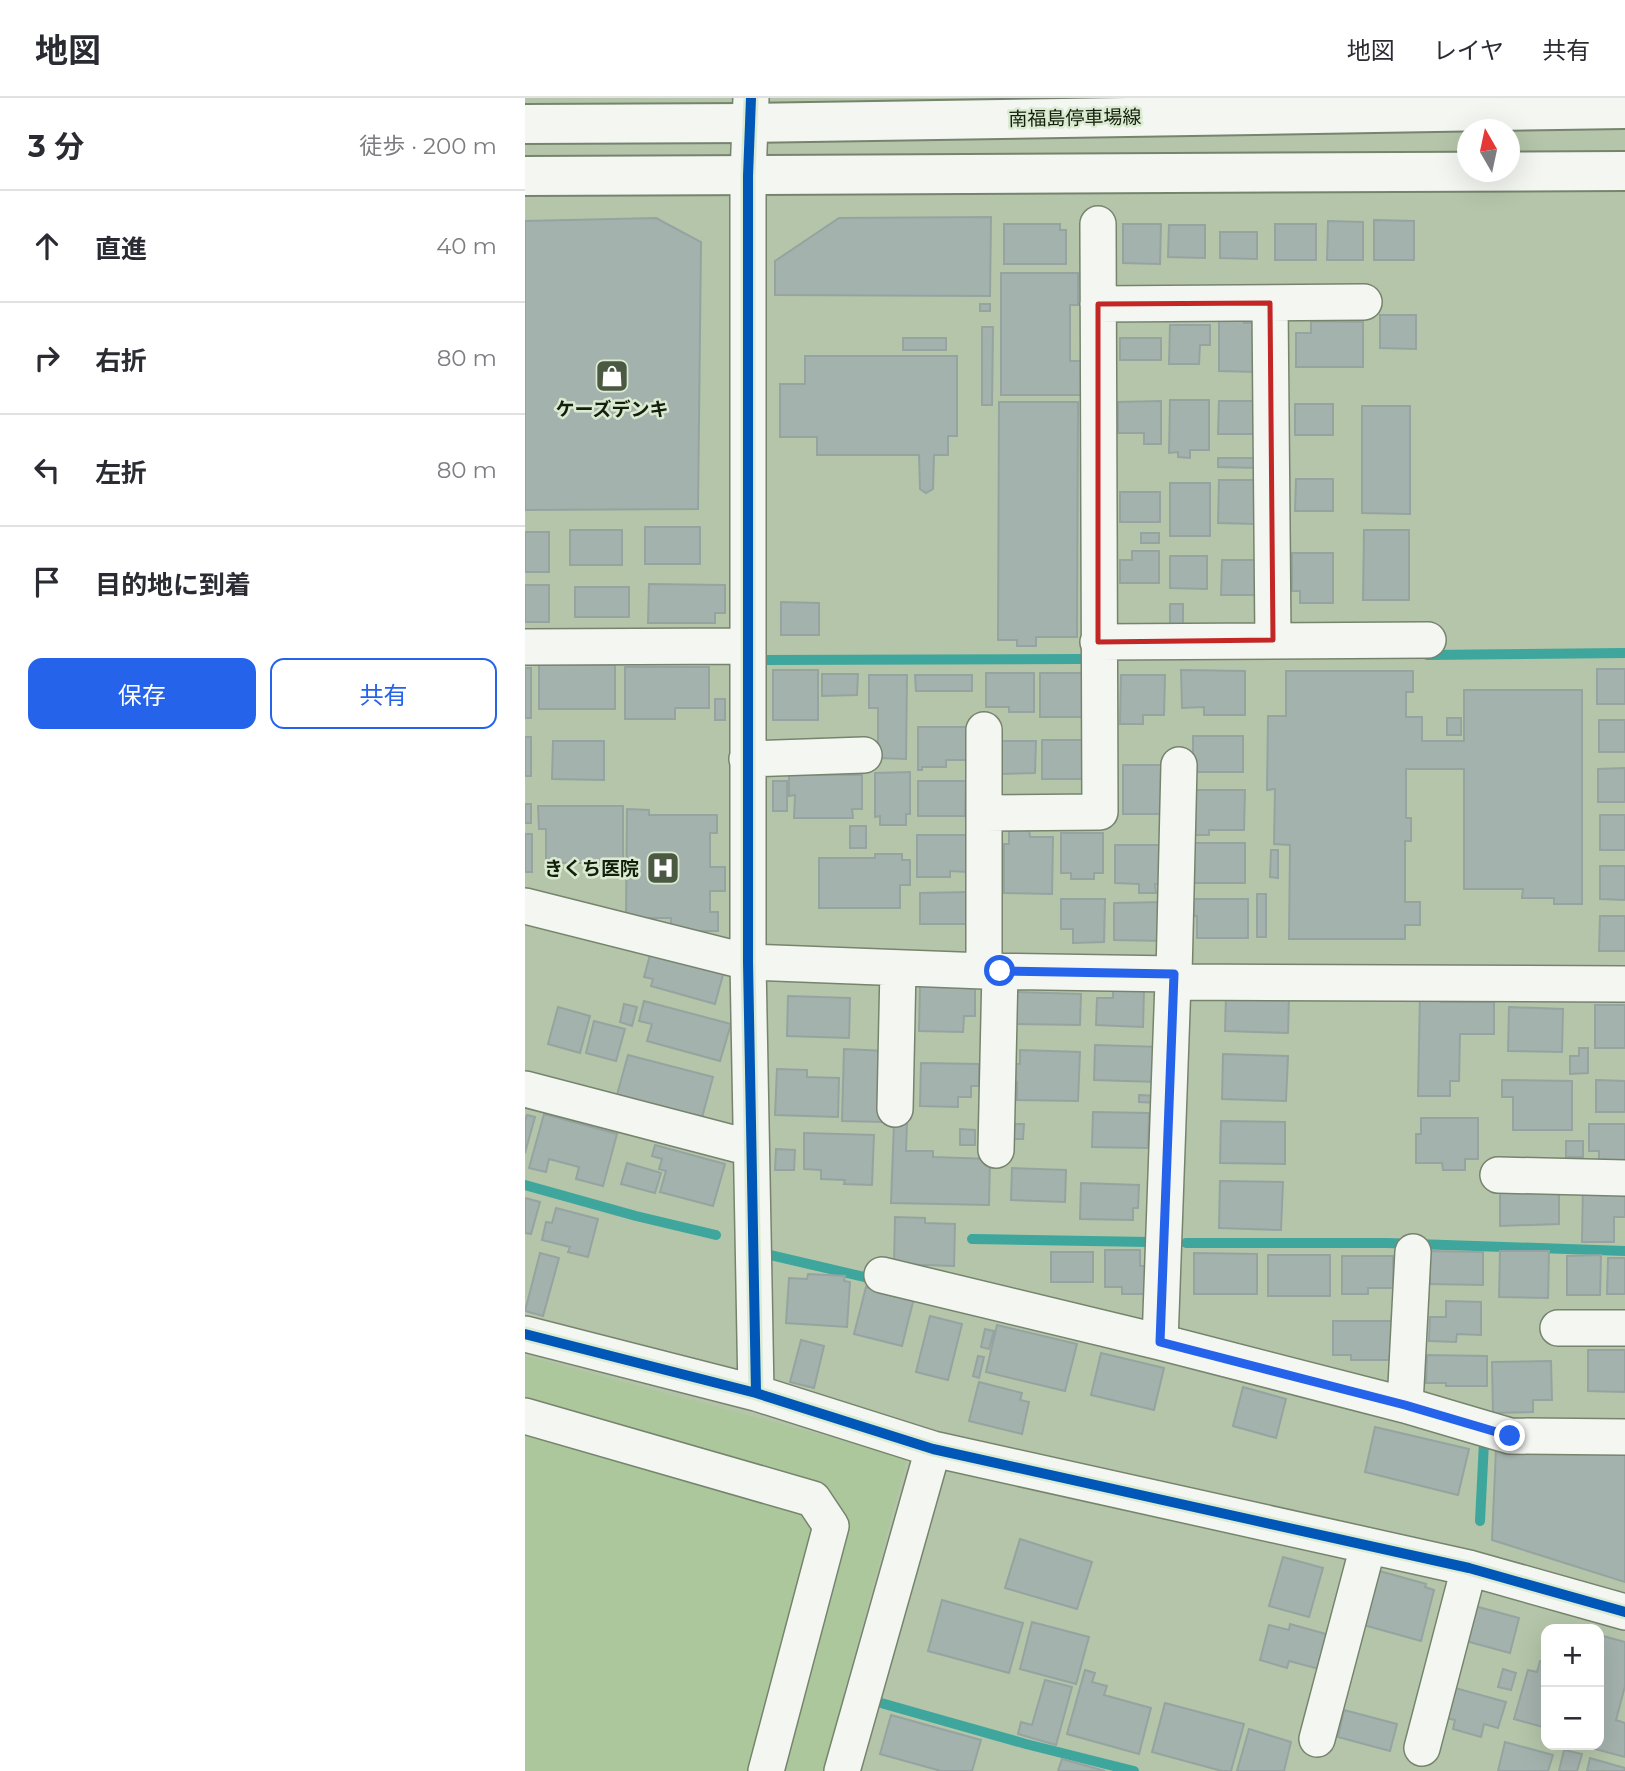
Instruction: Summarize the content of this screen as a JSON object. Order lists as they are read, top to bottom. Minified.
{"streets":{"main road":["南福島停車場線"]},"places":{"shop":["ケーズデンキ"],"hospital":["きくち医院"]},"north":"top","page":{"header":"地図","nav":["地図","レイヤ","共有"],"heading":["3 分","徒歩 · 200 m"],"list":[["直進","40 m"],["右折","80 m"],["左折","80 m"],"目的地に到着"],"buttons":["保存","共有"],"map_buttons":["+","−"]}}
